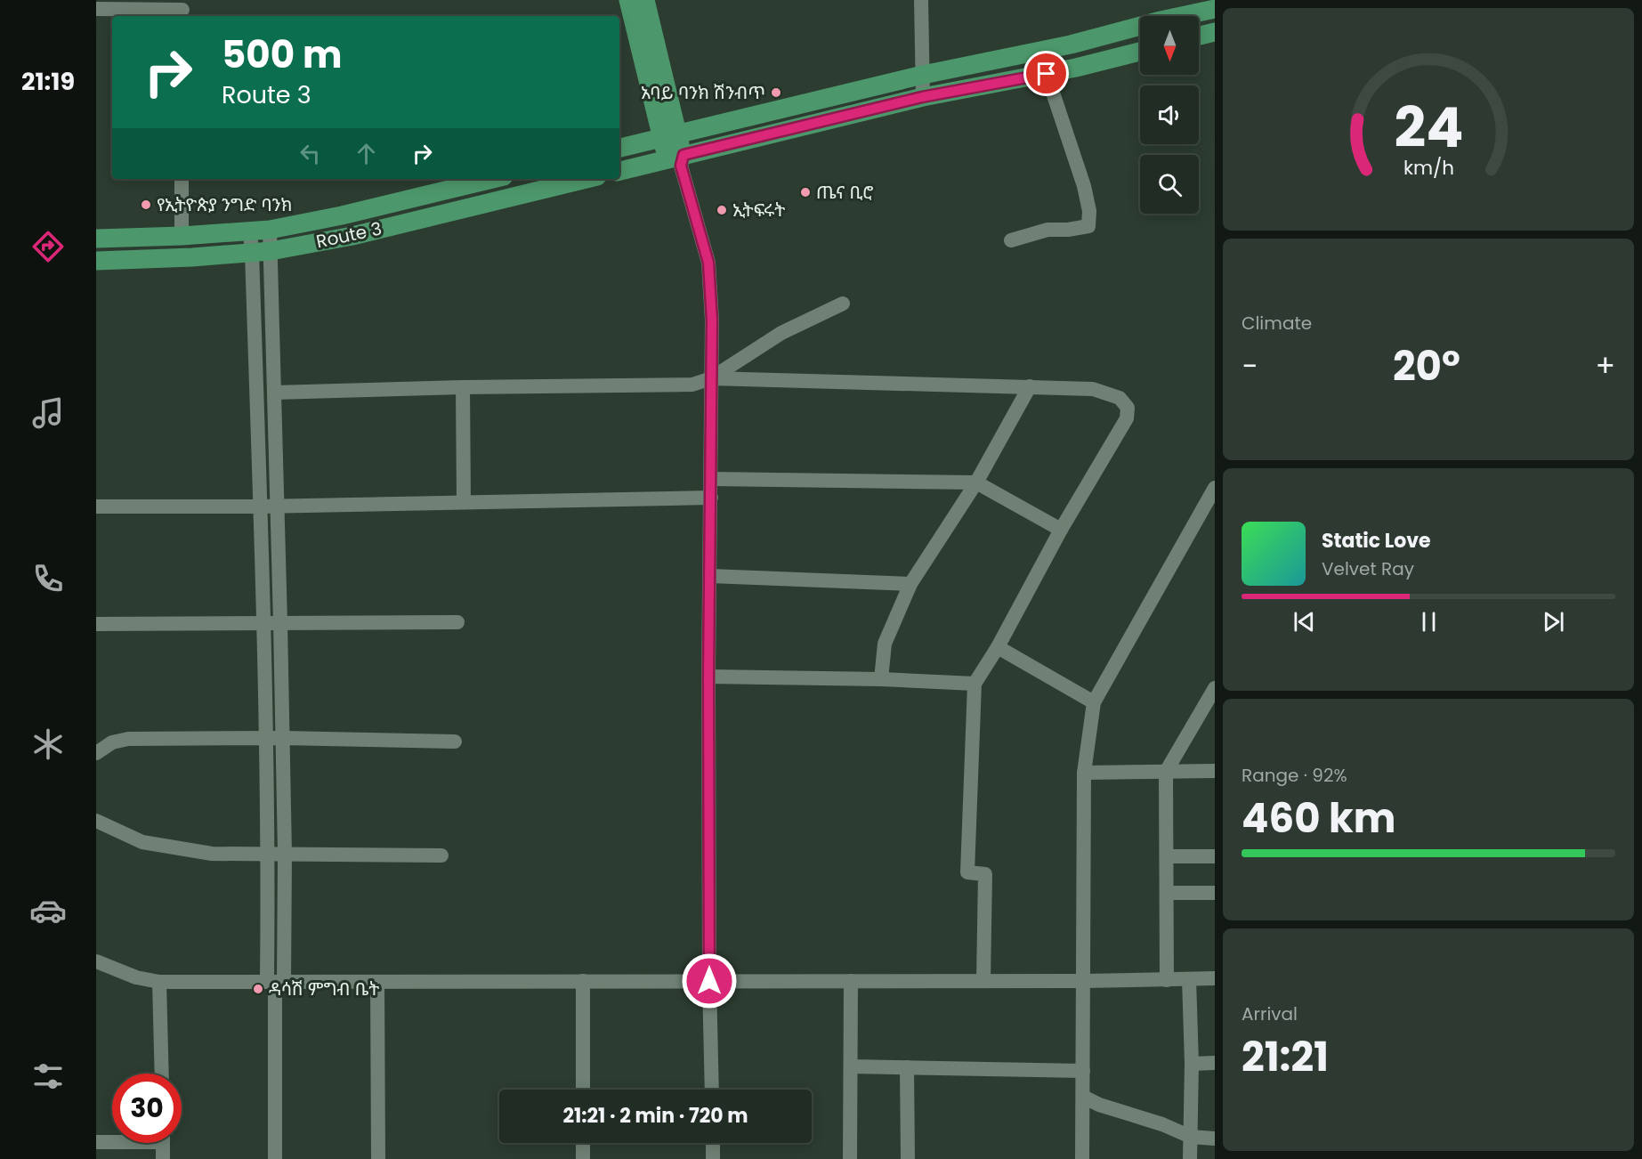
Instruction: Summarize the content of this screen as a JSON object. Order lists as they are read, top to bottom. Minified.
{"streets":{"main road":["Route 3"]},"places":["አባይ ባንክ ሽንብጥ","ጤና ቢሮ","የኢትዮጵያ ንግድ ባንክ","ኢትፍሩት","ዳሳሽ ምግብ ቤት"],"north":"bottom","page":{"tabs":"21:19","turn":["500 m","Route 3"],"tile":["Climate",["Range · 92%","460 km"],["Arrival","21:21"]],"heat":["−","20°","+"],"song":["Static Love","Velvet Ray"],"limit":"30","trip":"21:21 · 2 min · 720 m","gauge":["24","km/h"]}}
